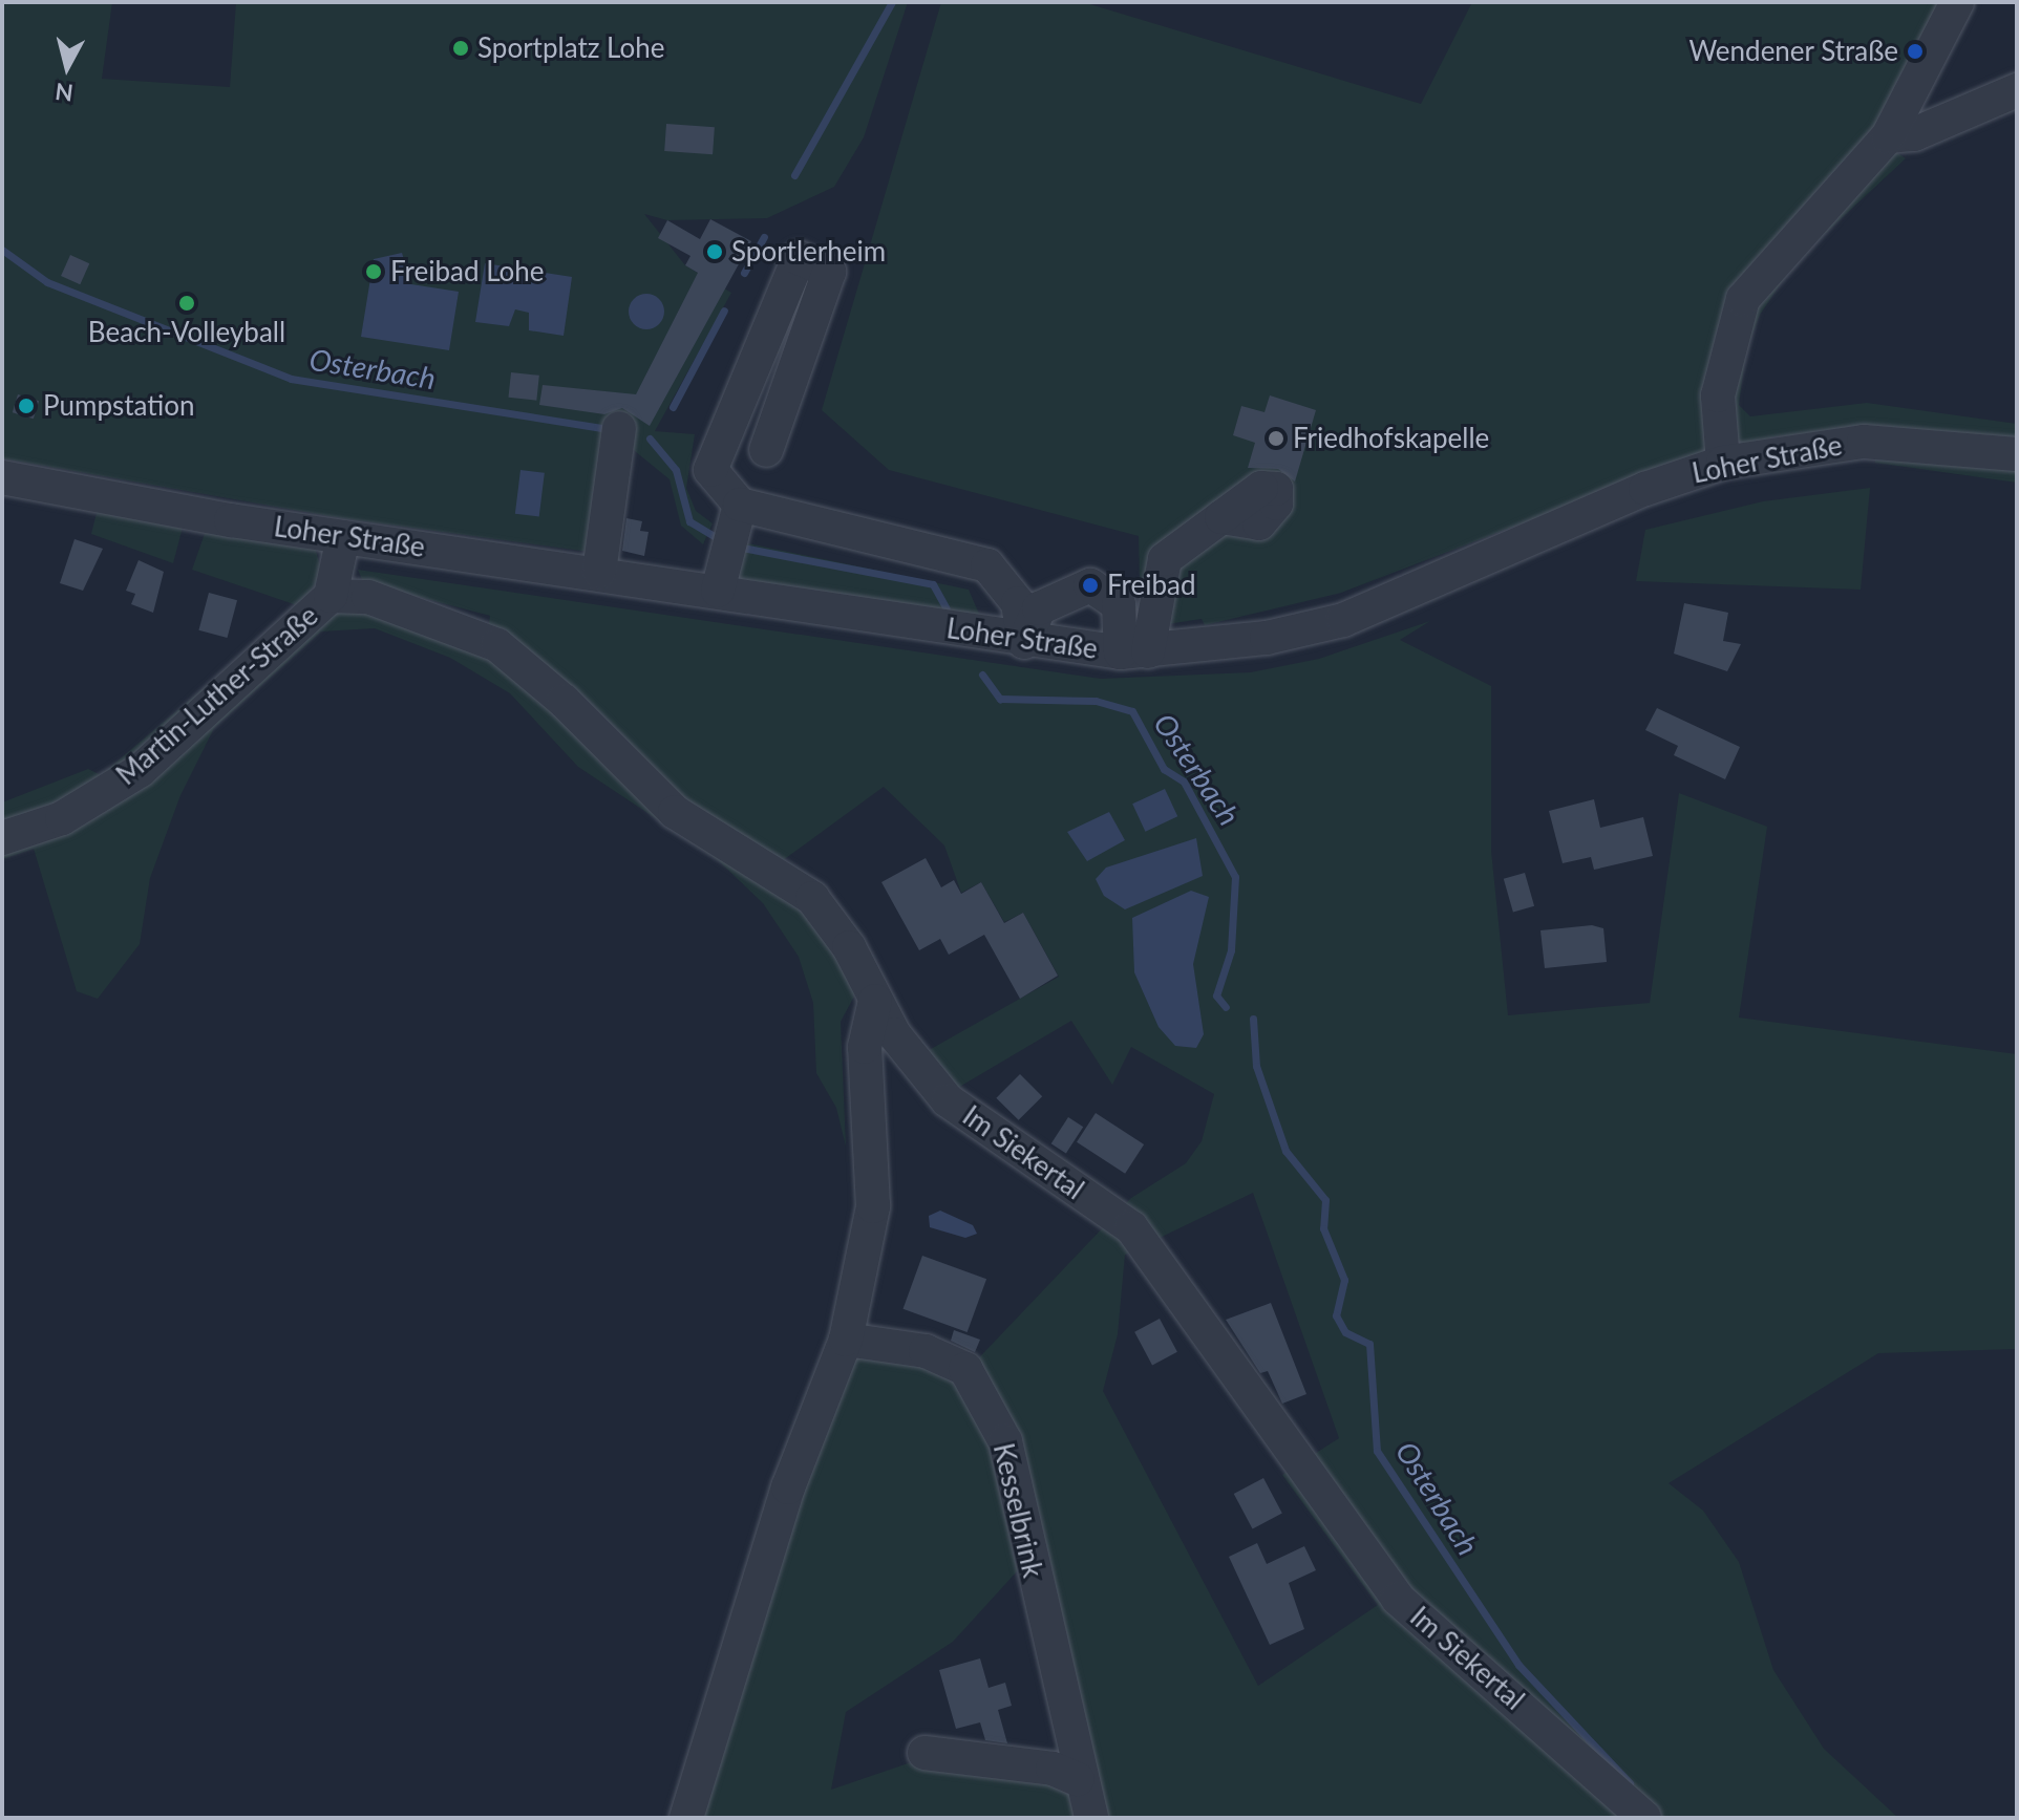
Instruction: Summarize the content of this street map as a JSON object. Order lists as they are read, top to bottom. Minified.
{"streets":{"street":["Loher Straße","Martin-Luther-Straße","Im Siekertal","Kesselbrink"]},"crossings":[["Loher Straße","Martin-Luther-Straße"],["Martin-Luther-Straße","Im Siekertal"]],"water":["Osterbach"],"places":["Sportplatz Lohe","Wendener Straße","Sportlerheim","Freibad Lohe","Beach-Volleyball","Pumpstation","Friedhofskapelle","Freibad"],"north":"bottom"}
